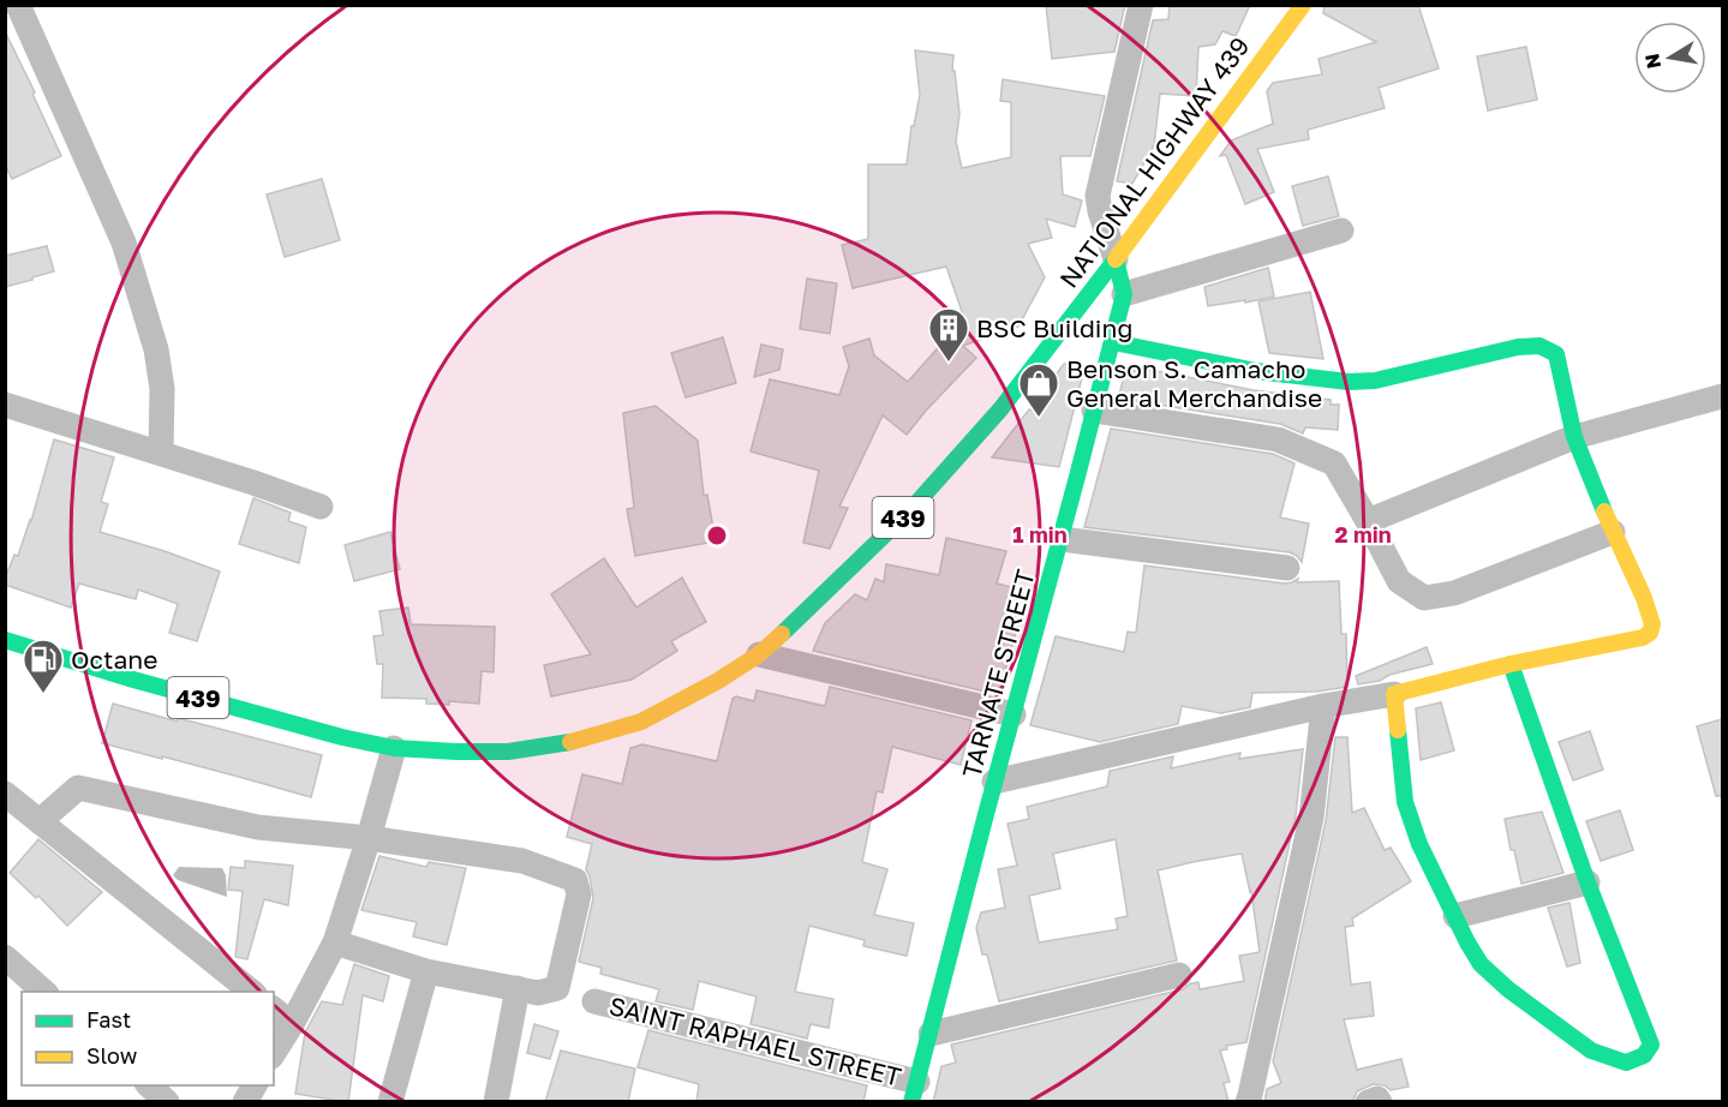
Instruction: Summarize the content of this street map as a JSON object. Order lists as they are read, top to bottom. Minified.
{"streets":{"street":["NATIONAL HIGHWAY 439","439","TARNATE STREET","SAINT RAPHAEL STREET"]},"crossings":[["NATIONAL HIGHWAY 439","TARNATE STREET"],["TARNATE STREET","SAINT RAPHAEL STREET"]],"places":{"building":["BSC Building"],"shop":["Benson S. Camacho General Merchandise"],"fuel station":["Octane"]},"legend":["Fast","Slow"],"north":"left","rings":["1 min","2 min"]}
